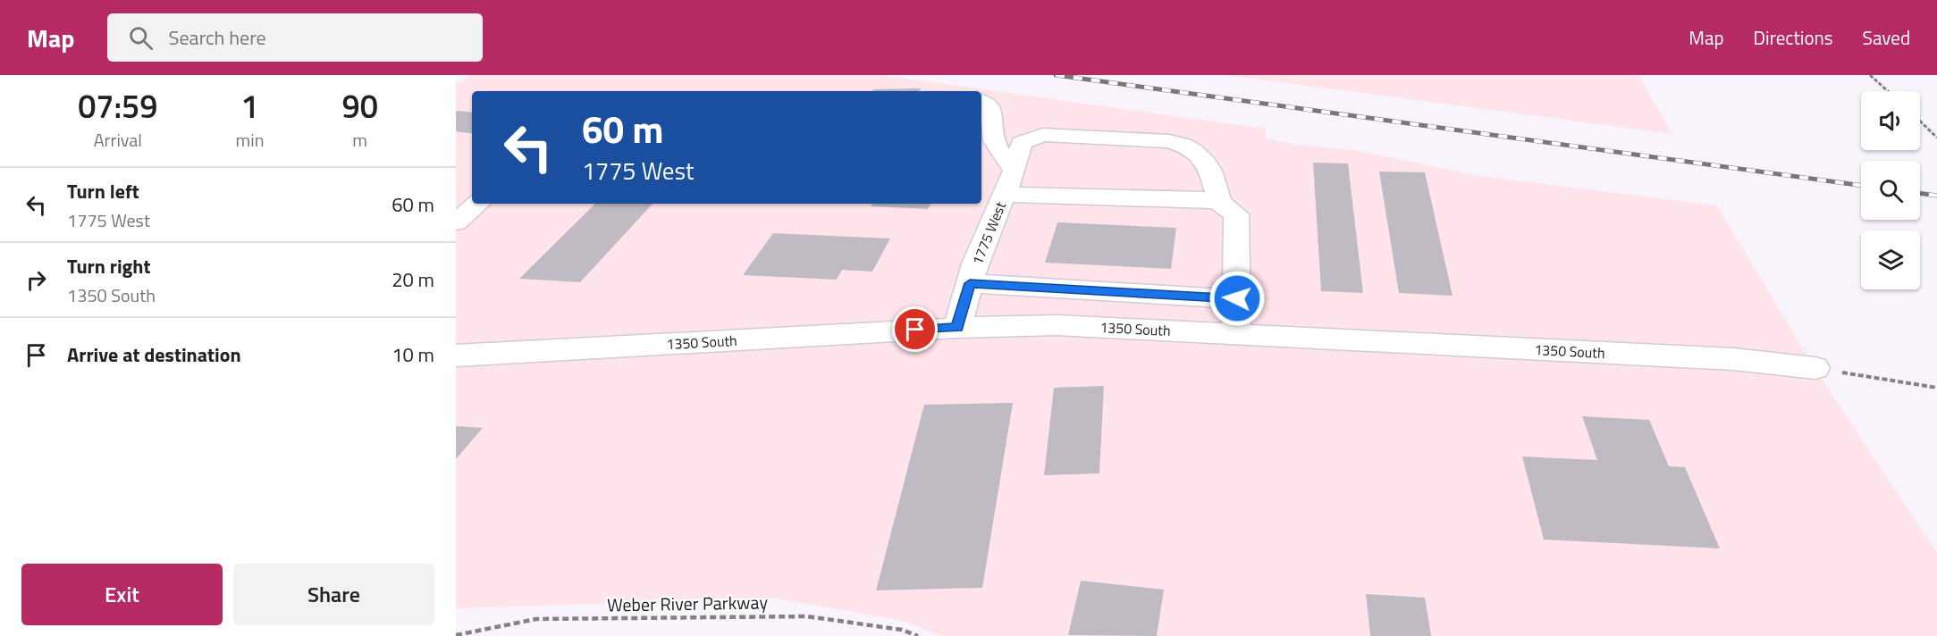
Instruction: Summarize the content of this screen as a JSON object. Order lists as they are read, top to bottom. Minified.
{"streets":{"street":["1775 West","1350 South"],"path":["Weber River Parkway"]},"crossings":[["1775 West","1350 South"]],"page":{"header":"Map","search":"Search here","nav":["Map","Directions","Saved"],"eta":["07:59","Arrival","1","min","90","m"],"turn":["60 m","1775 West"],"list":[{"name":"Turn left","note":"1775 West","value":"60 m"},{"name":"Turn right","note":"1350 South","value":"20 m"},{"name":"Arrive at destination","value":"10 m"}],"buttons":["Exit","Share"]}}
